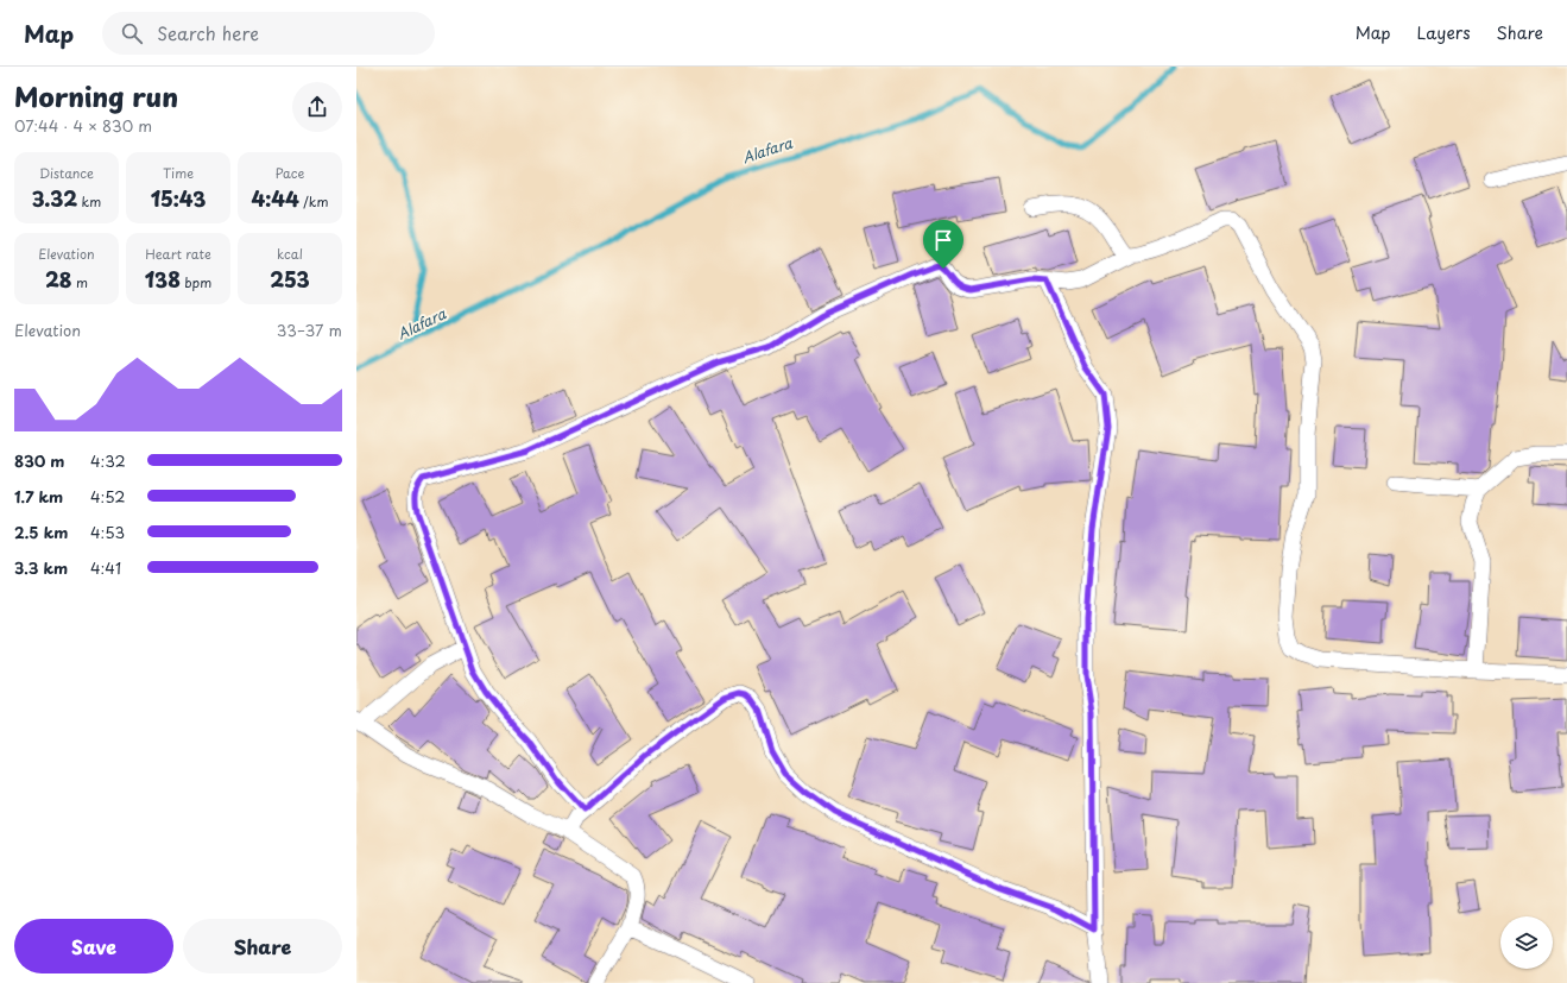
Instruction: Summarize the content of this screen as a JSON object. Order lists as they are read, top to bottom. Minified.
{"water":["Alafara"],"page":{"header":"Map","search":"Search here","nav":["Map","Layers","Share"],"heading":["Morning run","07:44 · 4 × 830 m"],"stats":[["Distance","3.32 km"],["Time","15:43"],["Pace","4:44 /km"],["Elevation","28 m"],["Heart rate","138 bpm"],["kcal","253"]],"chart":["Elevation","33–37 m"],"list":[{"name":"830 m","note":"4:32"},{"name":"1.7 km","note":"4:52"},{"name":"2.5 km","note":"4:53"},{"name":"3.3 km","note":"4:41"}],"buttons":["Save","Share"]}}
